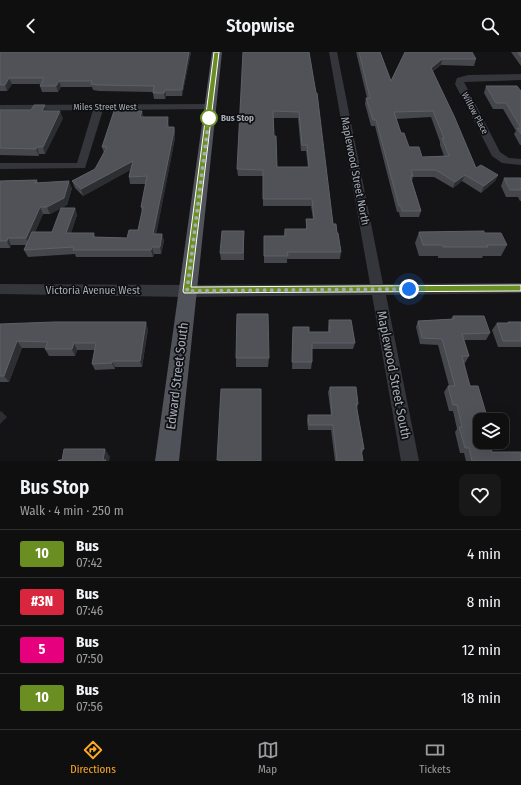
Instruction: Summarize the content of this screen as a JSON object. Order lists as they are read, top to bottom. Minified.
{"streets":{"main road":["Edward Street South"],"street":["Miles Street West","Willow Place","Maplewood Street North","Victoria Avenue West","Maplewood Street South"]},"crossings":[["Miles Street West","Edward Street South"],["Maplewood Street North","Victoria Avenue West"],["Maplewood Street North","Maplewood Street South"],["Victoria Avenue West","Maplewood Street South"],["Victoria Avenue West","Edward Street South"]],"places":["Bus Stop"],"lines":["bus line 10"],"page":{"header":"Stopwise","heading":["Bus Stop","Walk · 4 min · 250 m"],"list":[{"mark":"10","name":"Bus","note":"07:42","value":"4 min"},{"mark":"#3N","name":"Bus","note":"07:46","value":"8 min"},{"mark":"5","name":"Bus","note":"07:50","value":"12 min"},{"mark":"10","name":"Bus","note":"07:56","value":"18 min"}],"tabs":["Directions","Map","Tickets"]}}
